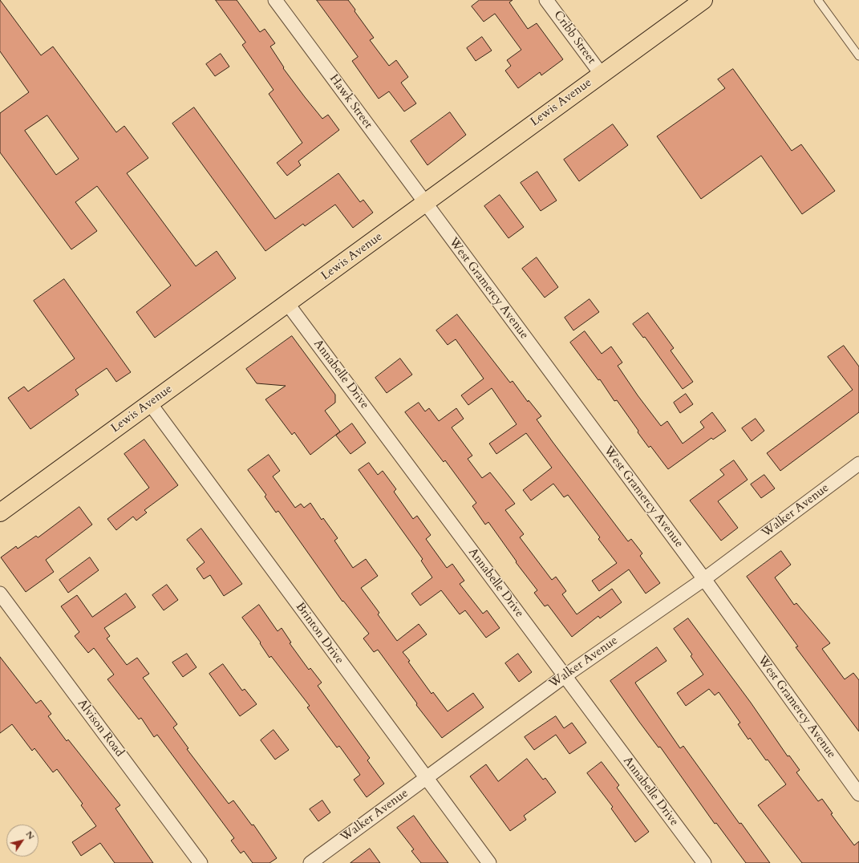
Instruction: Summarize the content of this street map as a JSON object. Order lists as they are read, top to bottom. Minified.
{"streets":{"main road":["Lewis Avenue"],"street":["Cribb Street","Hawk Street","West Gramercy Avenue","Annabelle Drive","Walker Avenue","Brinton Drive","Alvison Road"]},"crossings":[["Cribb Street","Lewis Avenue"],["Hawk Street","Lewis Avenue"],["Hawk Street","West Gramercy Avenue"],["Lewis Avenue","West Gramercy Avenue"],["Lewis Avenue","Annabelle Drive"],["Lewis Avenue","Brinton Drive"],["West Gramercy Avenue","Walker Avenue"],["Annabelle Drive","Walker Avenue"],["Walker Avenue","Brinton Drive"]],"north":"top right"}
